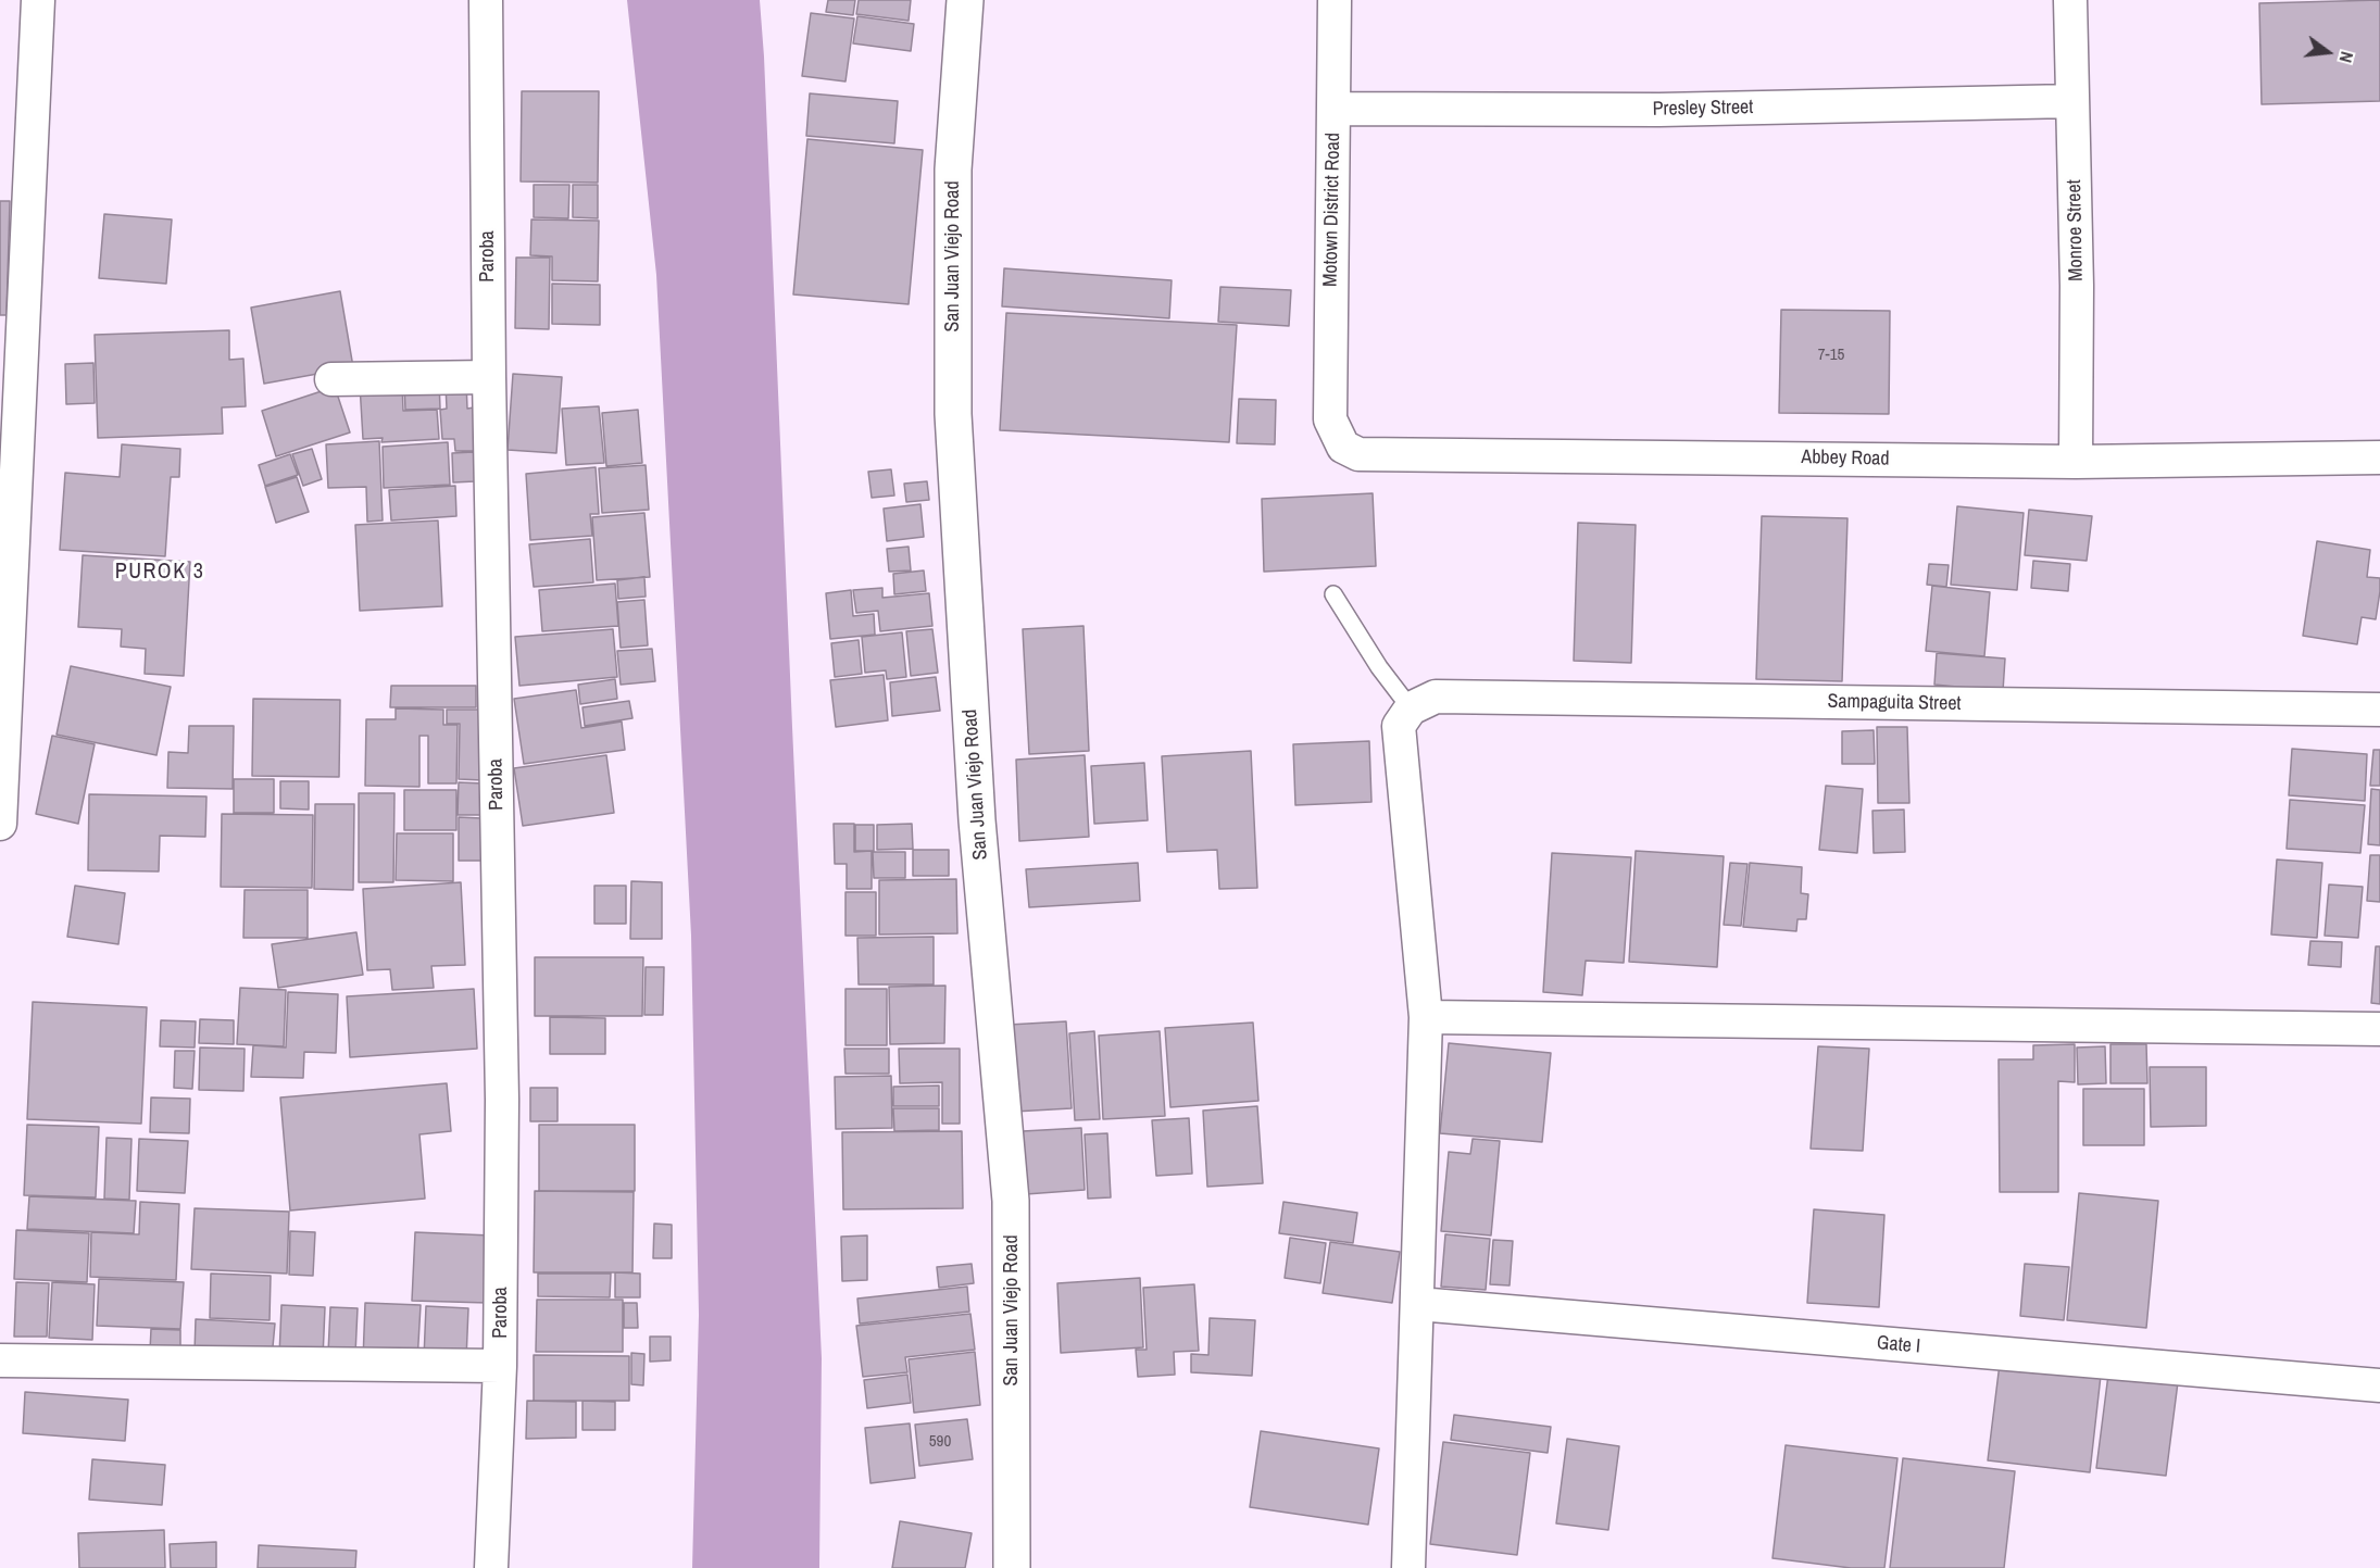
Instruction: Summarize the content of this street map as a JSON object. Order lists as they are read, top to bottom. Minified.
{"streets":{"street":["Presley Street","Motown District Road","Monroe Street","Paroba","San Juan Viejo Road","Abbey Road","Sampaguita Street","Gate I"]},"crossings":[["Presley Street","Motown District Road"],["Presley Street","Monroe Street"],["Motown District Road","Abbey Road"],["Monroe Street","Abbey Road"]],"districts":["PUROK 3"],"house_numbers":["7-15","590"],"north":"right"}
